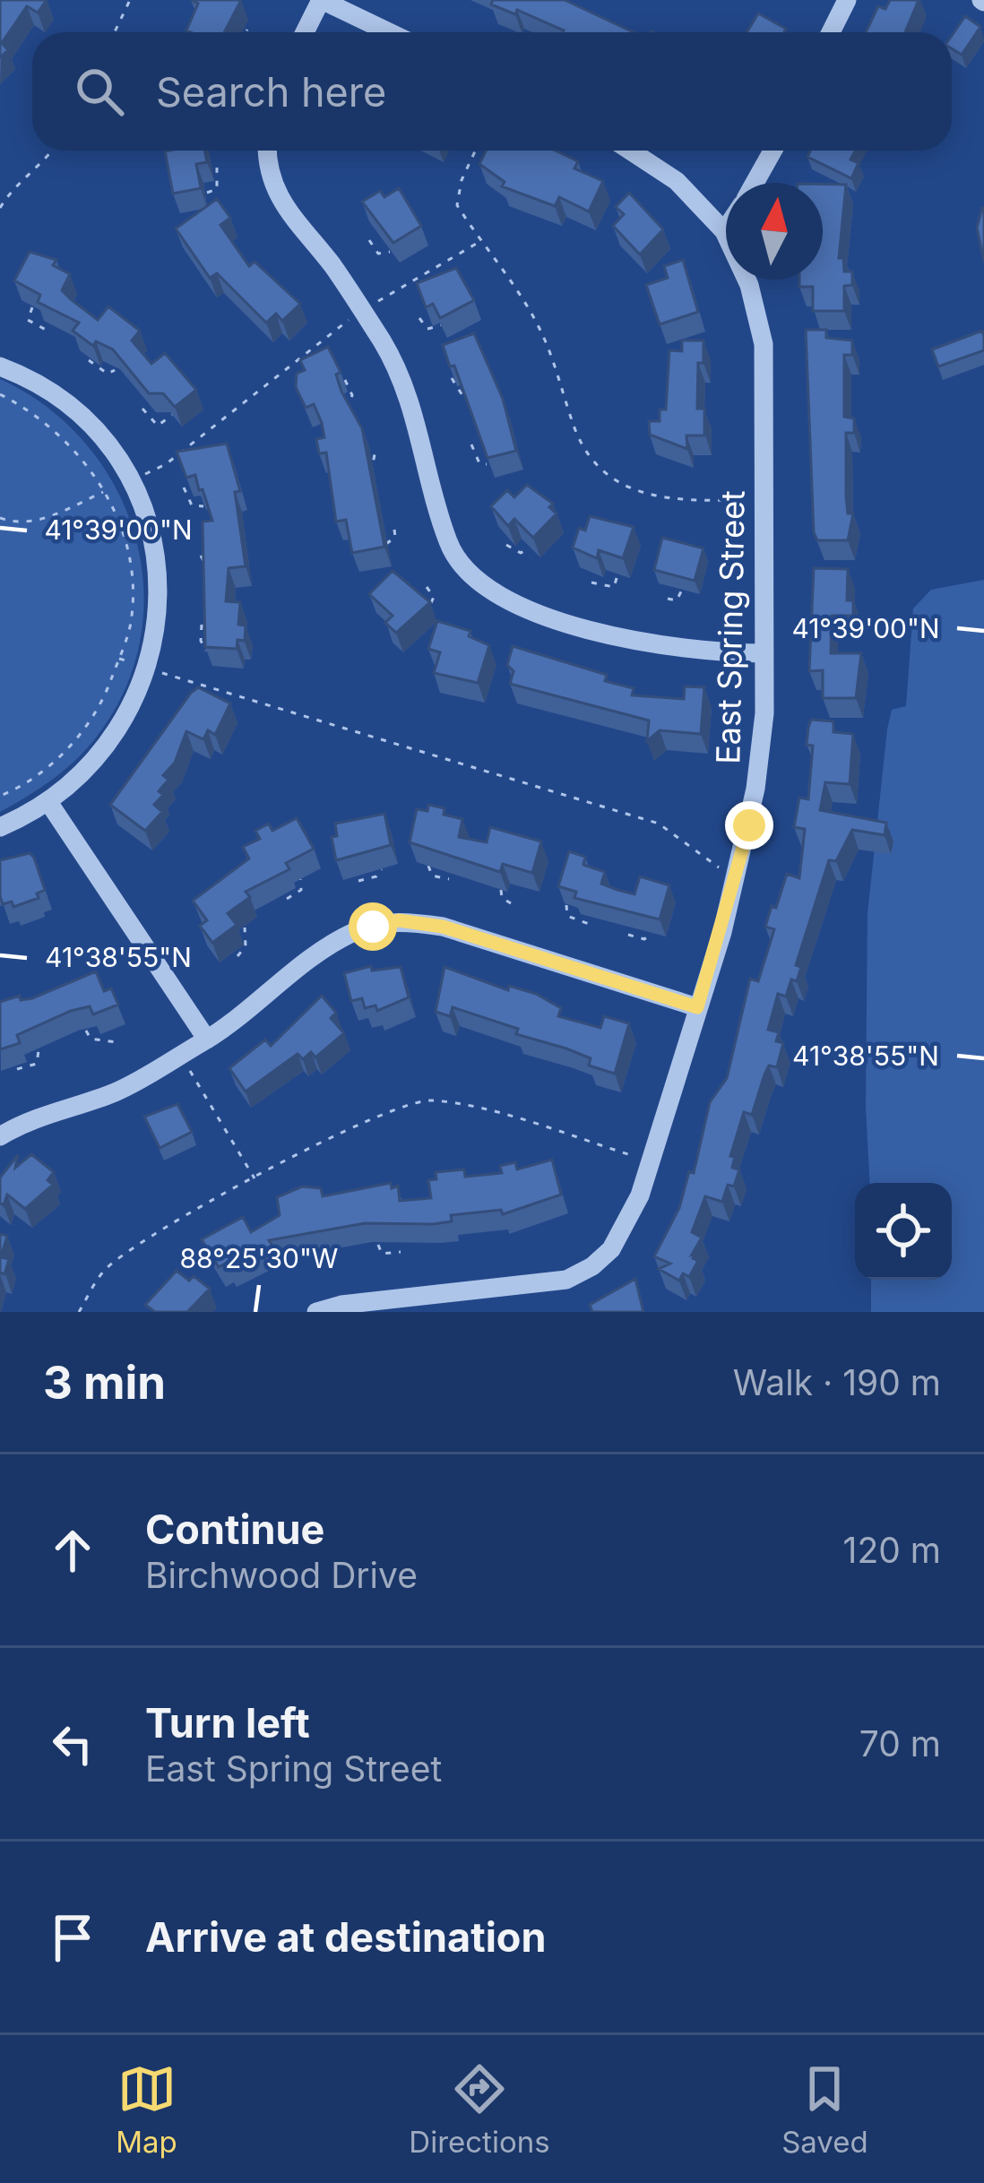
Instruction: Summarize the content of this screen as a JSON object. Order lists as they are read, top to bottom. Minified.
{"streets":{"street":["East Spring Street"]},"north":"top","page":{"search":"Search here","heading":["3 min","Walk · 190 m"],"list":[["Continue","Birchwood Drive","120 m"],["Turn left","East Spring Street","70 m"],"Arrive at destination"],"nav":["Map","Directions","Saved"]},"coordinates":["41°39'00\"N","41°38'55\"N","88°25'30\"W"]}
